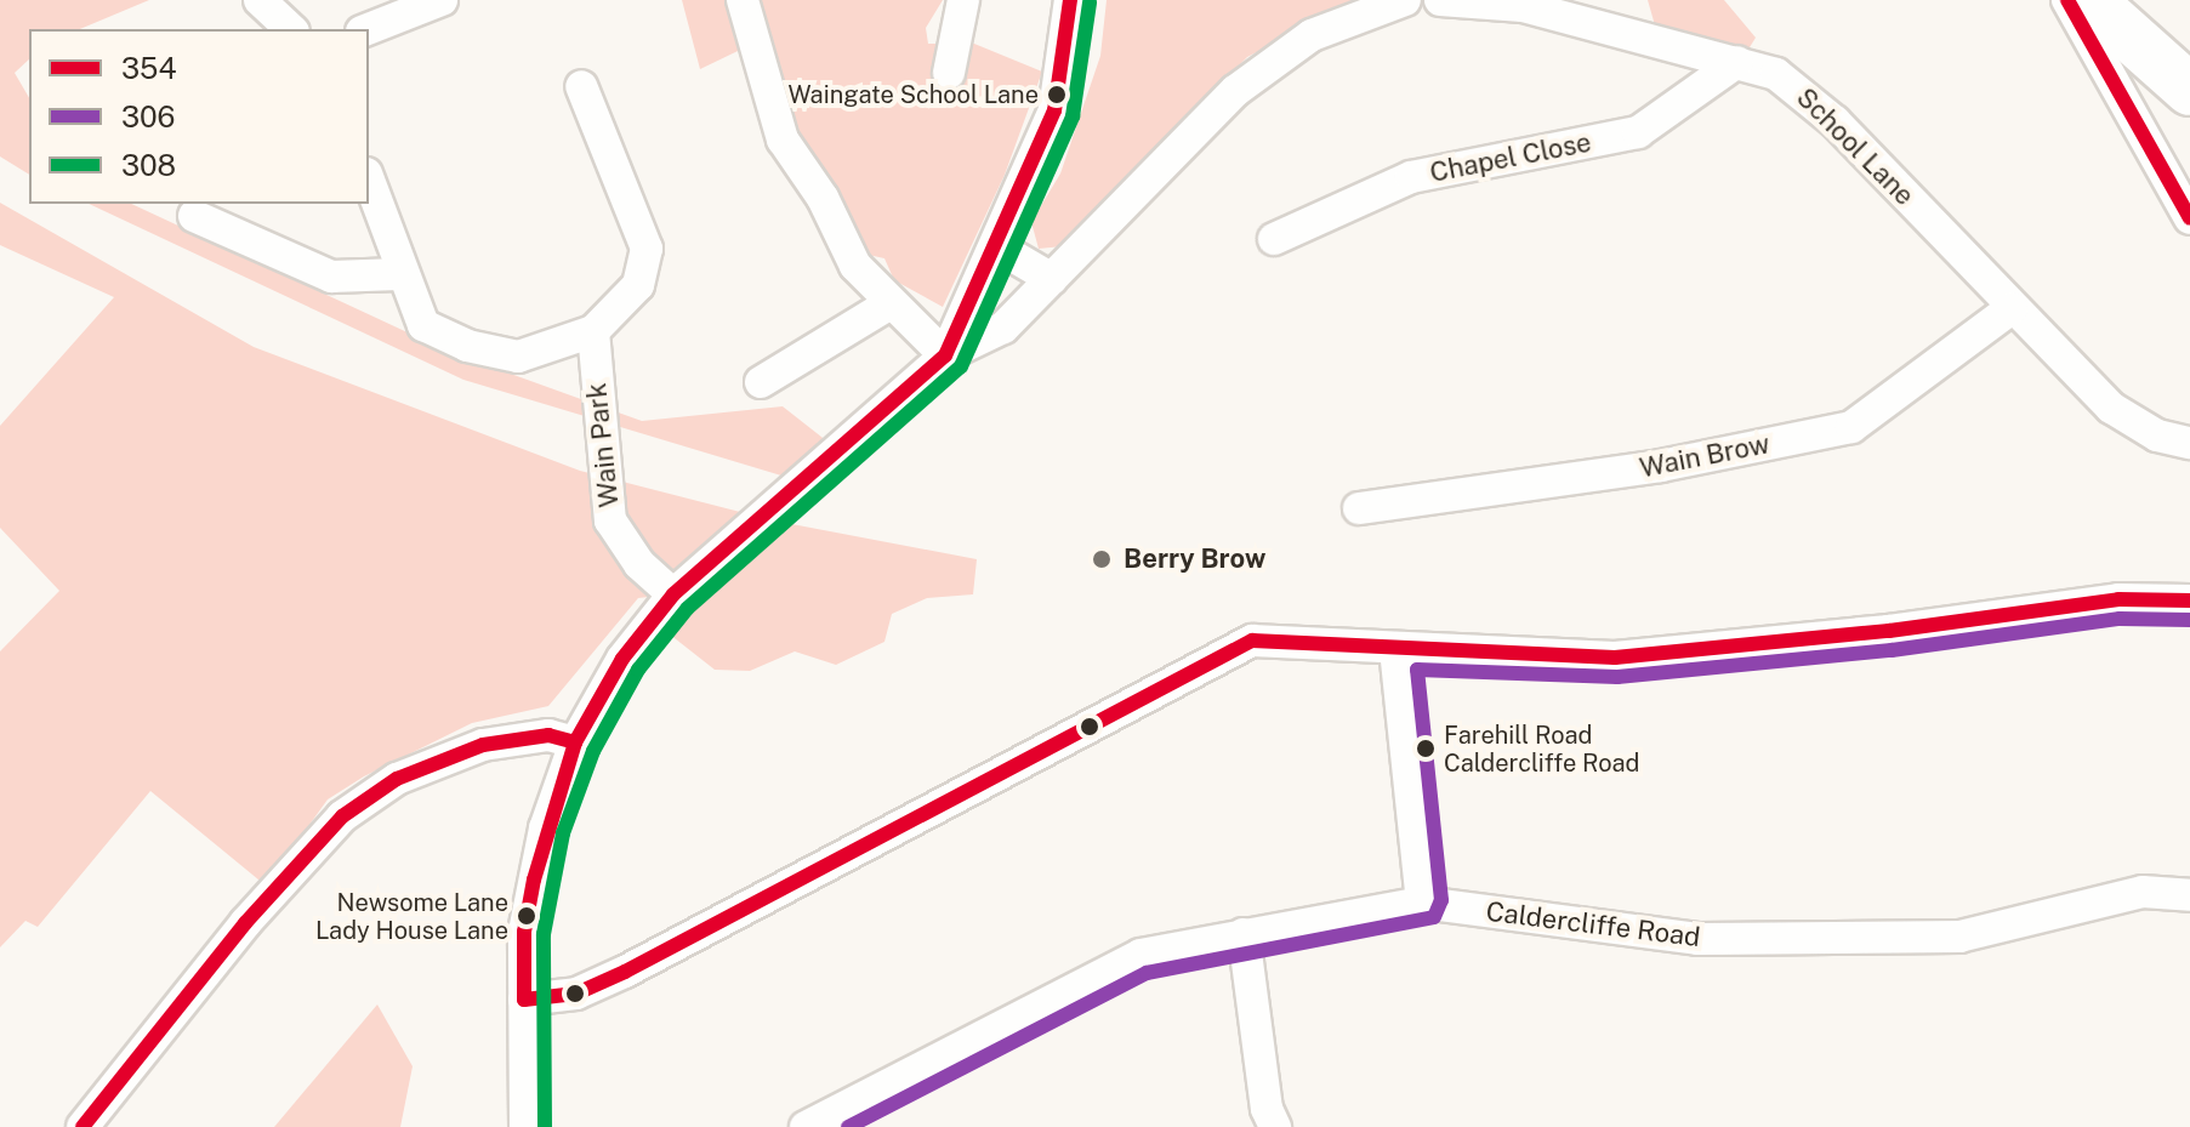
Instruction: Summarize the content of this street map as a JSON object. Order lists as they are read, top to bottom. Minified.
{"streets":{"street":["School Lane","Chapel Close","Wain Park","Wain Brow","Caldercliffe Road"]},"crossings":[["School Lane","Chapel Close"],["School Lane","Wain Brow"]],"places":["Waingate School Lane","Berry Brow","Farehill Road Caldercliffe Road","Newsome Lane Lady House Lane"],"lines":["transit line 354","transit line 308","transit line 306"],"legend":["354","306","308"]}
